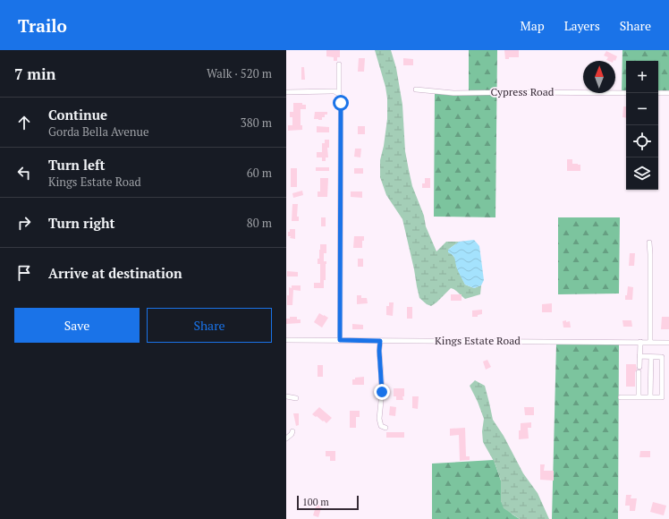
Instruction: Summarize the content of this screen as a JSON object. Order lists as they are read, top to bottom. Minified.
{"streets":{"street":["Cypress Road","Kings Estate Road"]},"scale_bar":"100 m","north":"top","page":{"header":"Trailo","nav":["Map","Layers","Share"],"heading":["7 min","Walk · 520 m"],"map_buttons":["+","−"],"list":[["Continue","Gorda Bella Avenue","380 m"],["Turn left","Kings Estate Road","60 m"],["Turn right","80 m"],"Arrive at destination"],"buttons":["Save","Share"],"scale":"100 m"}}
